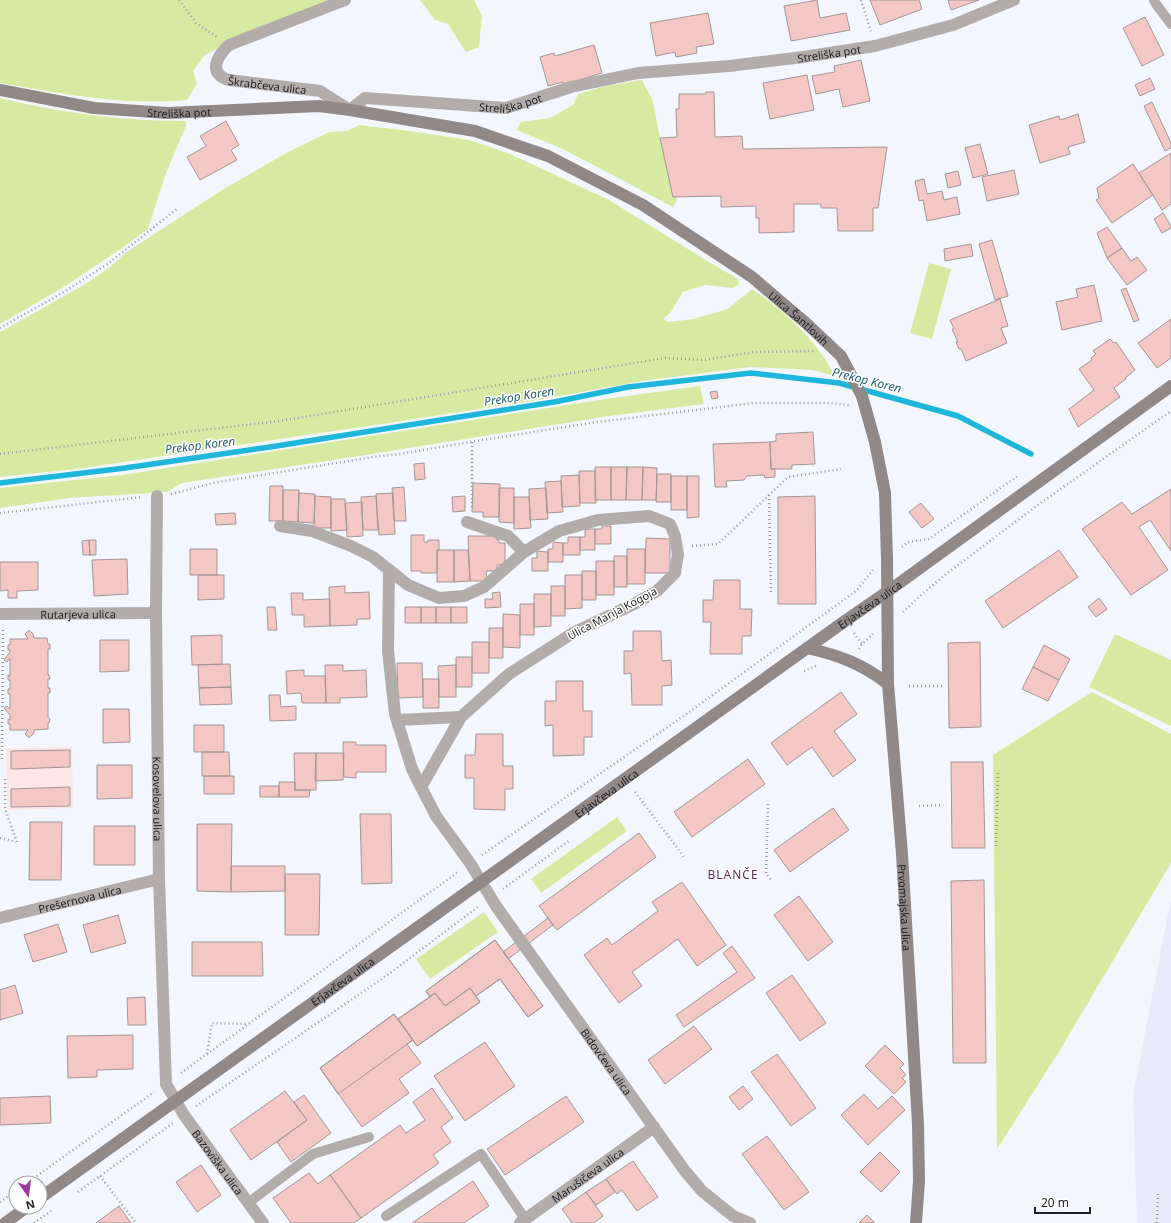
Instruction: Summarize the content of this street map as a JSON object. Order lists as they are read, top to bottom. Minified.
{"streets":{"street":["Streliška pot","Škrabčeva ulica","Ulica Šantlovih","Erjavčeva ulica","Ulica Marija Kogoja","Rutarjeva ulica","Kosovelova ulica","Prešernova ulica","Prvomajska ulica","Bidovčeva ulica","Bazoviška ulica","Marušičeva ulica"]},"crossings":[["Streliška pot","Škrabčeva ulica"],["Streliška pot","Ulica Šantlovih"],["Škrabčeva ulica","Ulica Šantlovih"],["Ulica Šantlovih","Erjavčeva ulica"],["Ulica Šantlovih","Prvomajska ulica"],["Erjavčeva ulica","Kosovelova ulica"],["Erjavčeva ulica","Prvomajska ulica"],["Erjavčeva ulica","Bidovčeva ulica"],["Erjavčeva ulica","Bazoviška ulica"],["Rutarjeva ulica","Kosovelova ulica"],["Kosovelova ulica","Prešernova ulica"],["Kosovelova ulica","Bazoviška ulica"],["Bidovčeva ulica","Marušičeva ulica"]],"districts":["BLANČE"],"water":["Prekop Koren"],"scale_bar":"20 m","north":"bottom"}
